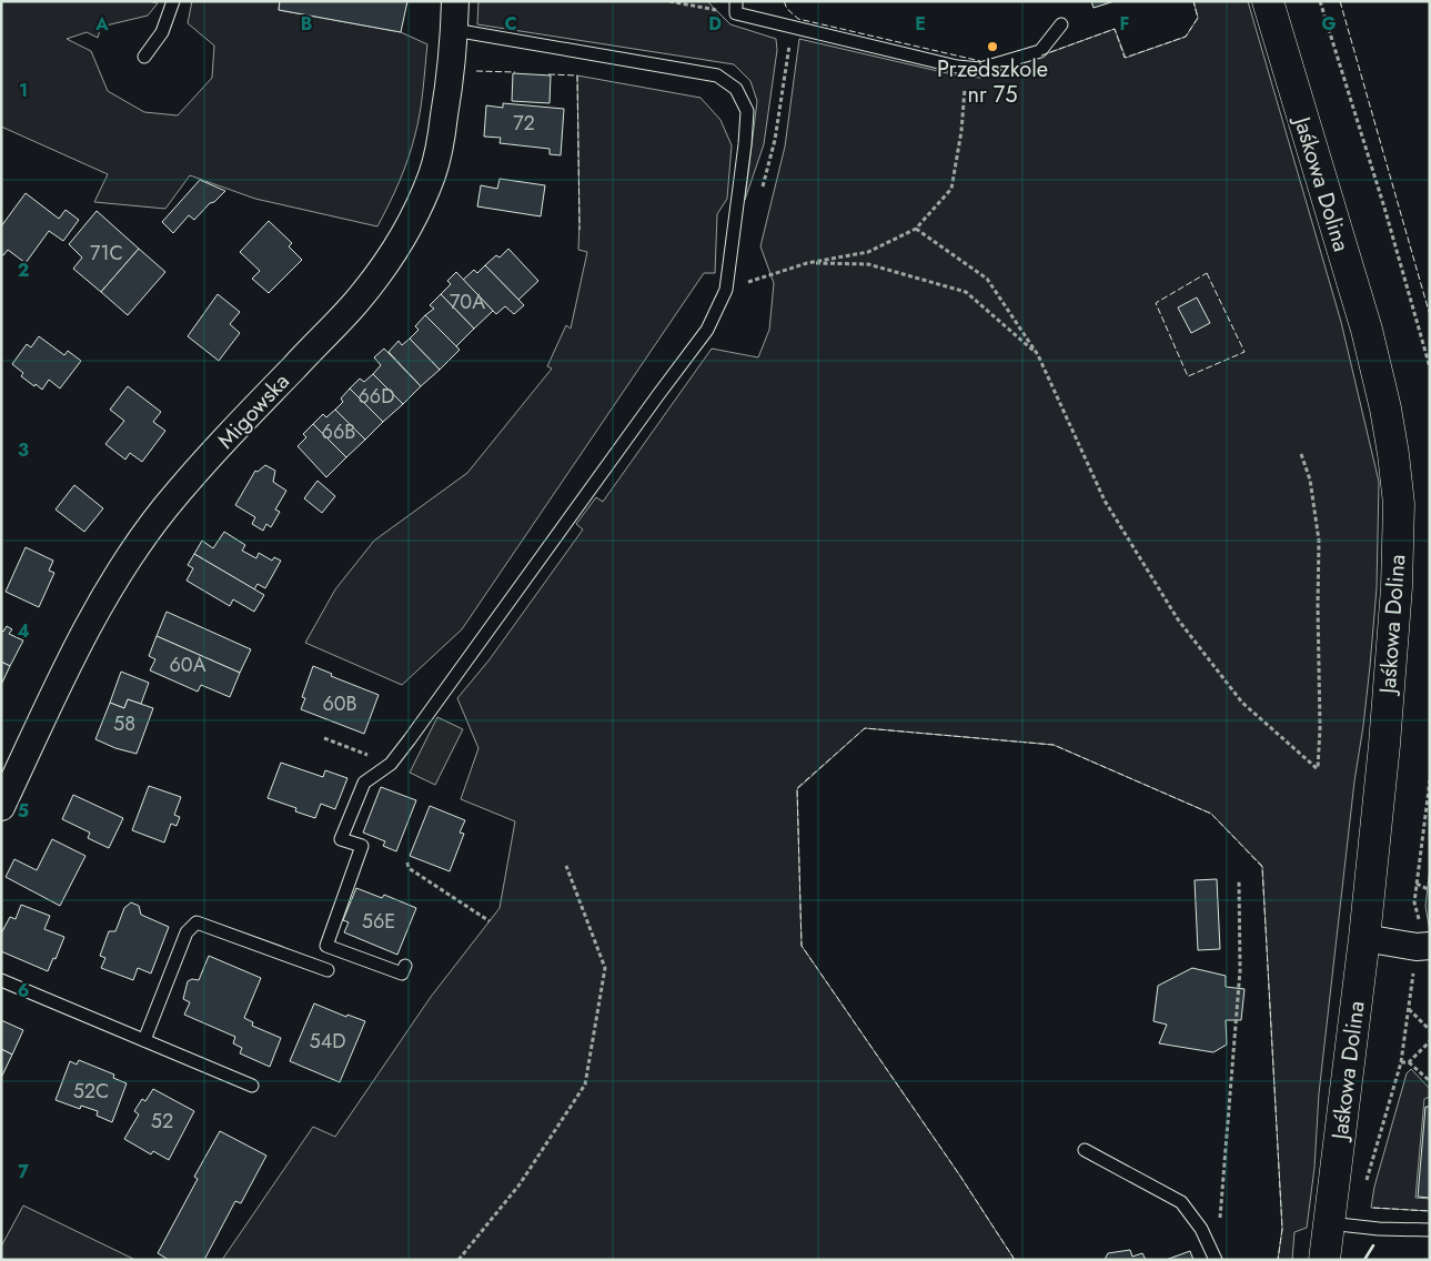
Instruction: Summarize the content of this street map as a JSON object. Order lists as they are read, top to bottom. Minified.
{"streets":{"street":["Jaśkowa Dolina","Migowska"]},"places":["Przedszkole nr 75"],"house_numbers":["72","71C","70A","66D","66B","60A","60B","58","56E","54D","52C","52"],"grid":{"columns":["A","B","C","D","E","F","G"],"rows":["1","2","3","4","5","6","7"]}}
